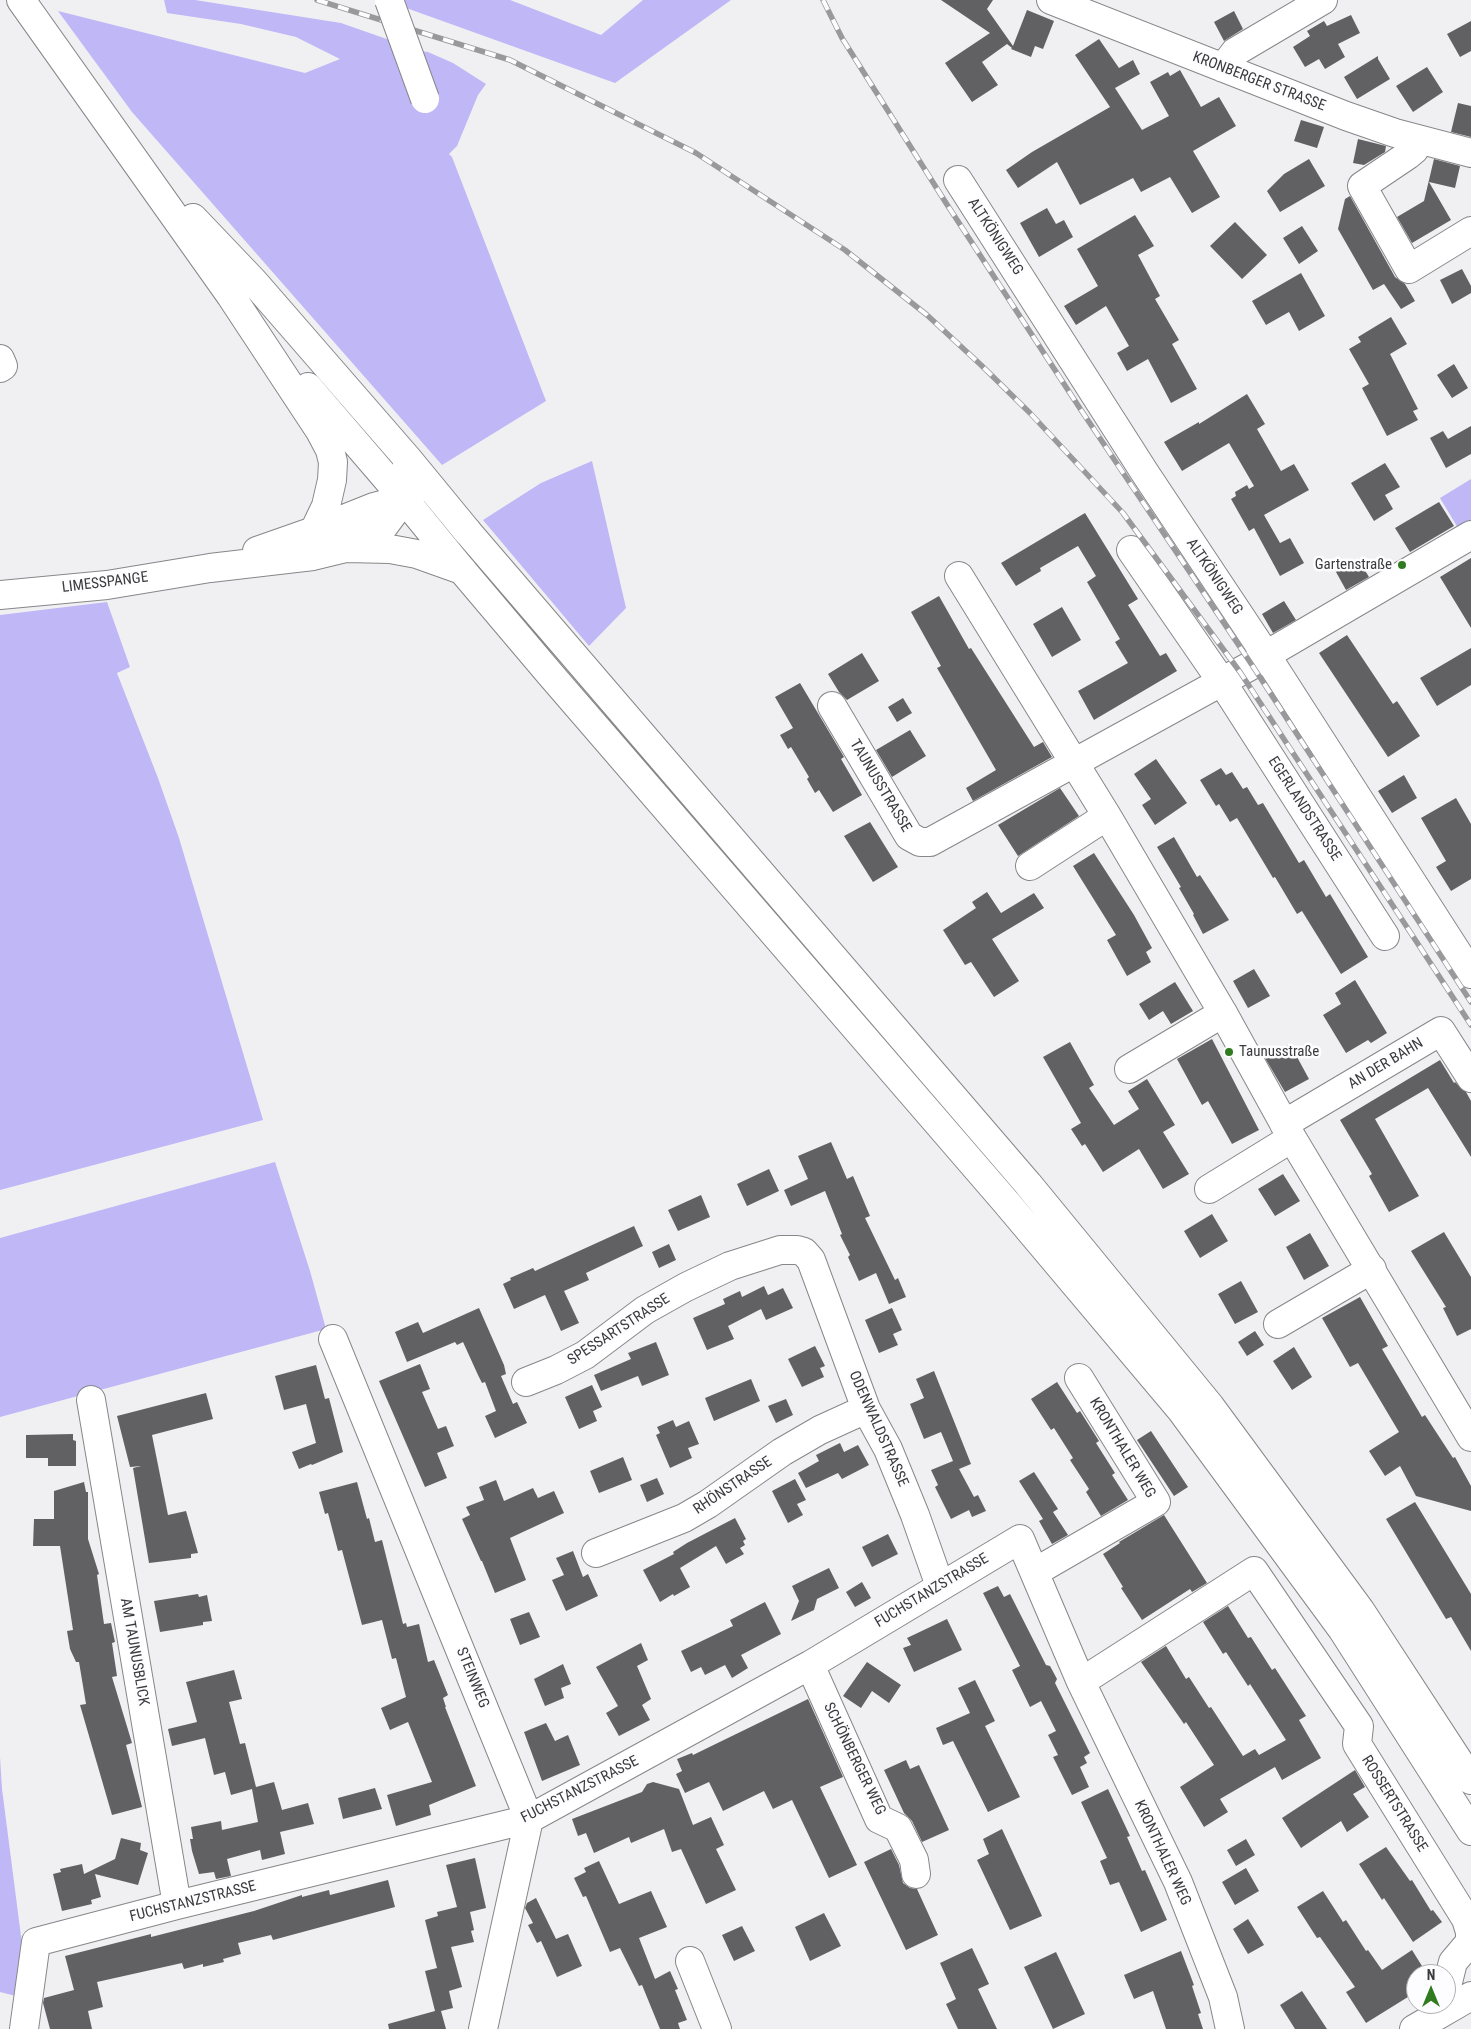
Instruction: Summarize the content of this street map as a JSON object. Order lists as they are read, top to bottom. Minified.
{"streets":{"main road":["KRONBERGER STRASSE","ALTKÖNIGWEG","LIMESSPANGE","TAUNUSSTRASSE","EGERLANDSTRASSE","AN DER BAHN","SPESSARTSTRASSE","ODENWALDSTRASSE","KRONTHALER WEG","RHÖNSTRASSE","FUCHSTANZSTRASSE","AM TAUNUSBLICK","STEINWEG","SCHÖNBERGER WEG","ROSSERTSTRASSE"]},"crossings":[["ALTKÖNIGWEG","TAUNUSSTRASSE"],["TAUNUSSTRASSE","EGERLANDSTRASSE"],["SPESSARTSTRASSE","ODENWALDSTRASSE"],["ODENWALDSTRASSE","RHÖNSTRASSE"],["ODENWALDSTRASSE","FUCHSTANZSTRASSE"],["KRONTHALER WEG","FUCHSTANZSTRASSE"],["KRONTHALER WEG","ROSSERTSTRASSE"],["FUCHSTANZSTRASSE","AM TAUNUSBLICK"],["FUCHSTANZSTRASSE","STEINWEG"],["FUCHSTANZSTRASSE","SCHÖNBERGER WEG"]],"places":["Gartenstraße","Taunusstraße"],"north":"top"}
